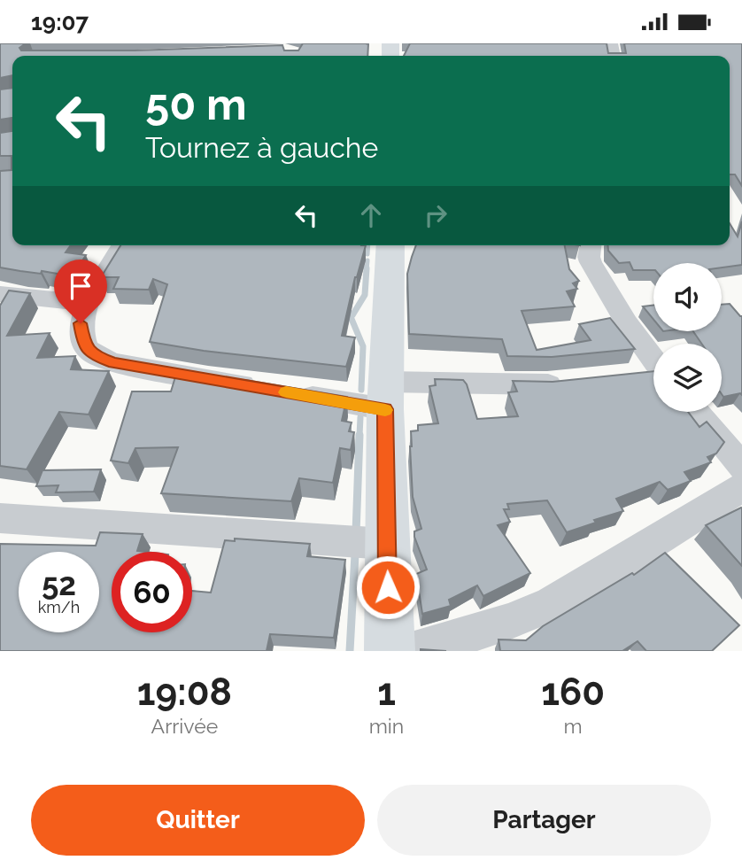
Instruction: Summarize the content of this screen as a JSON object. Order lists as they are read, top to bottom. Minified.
{"page":{"status":"19:07","turn":["50 m","Tournez à gauche"],"speed":"52 km/h","limit":"60","eta":["19:08","Arrivée","1","min","160","m"],"buttons":["Quitter","Partager"]}}
